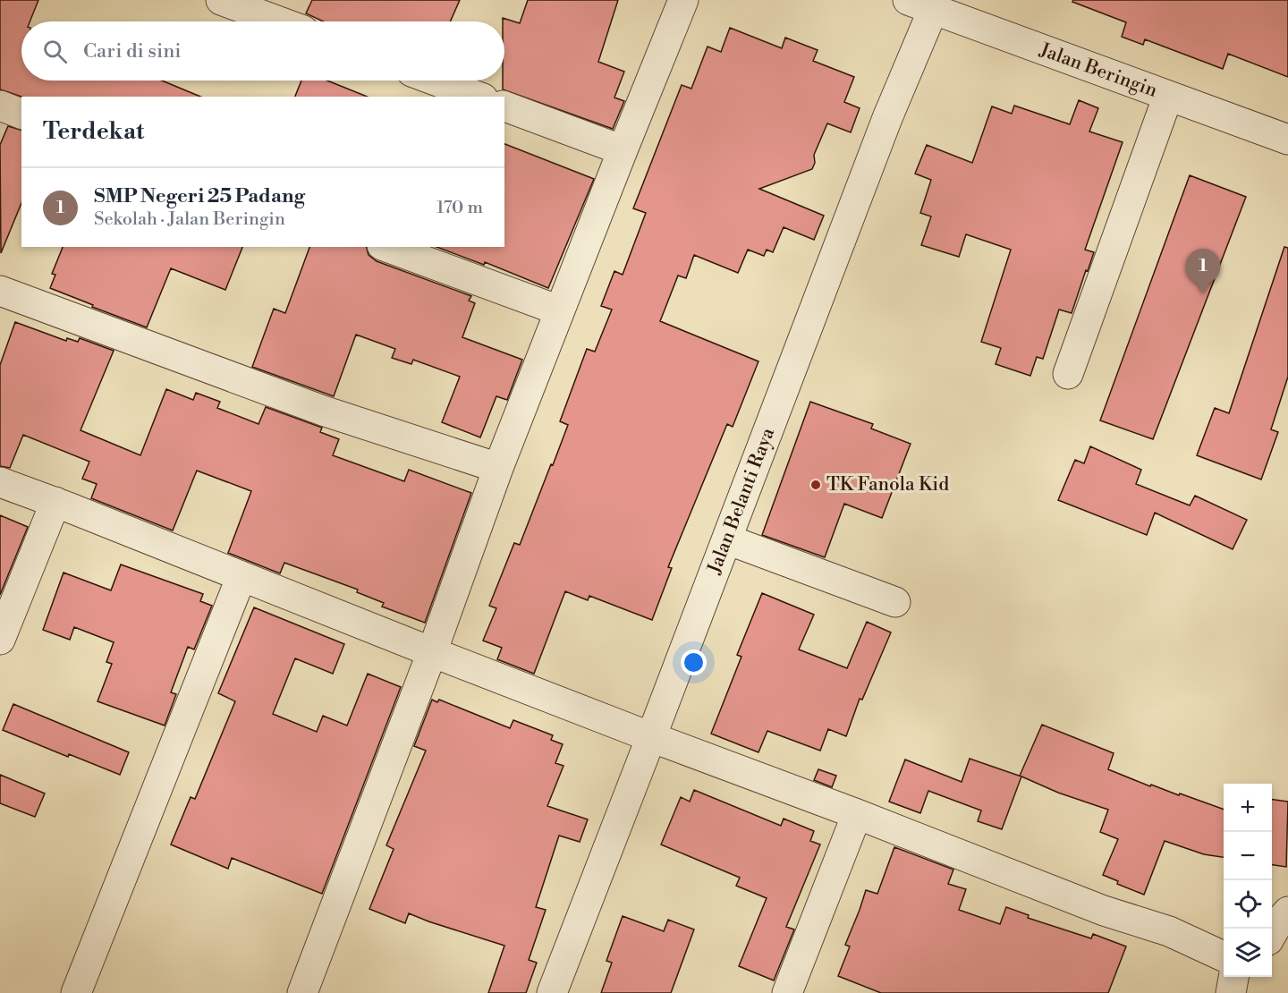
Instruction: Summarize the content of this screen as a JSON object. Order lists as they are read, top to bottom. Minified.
{"streets":{"street":["Jalan Beringin","Jalan Belanti Raya"]},"crossings":[["Jalan Beringin","Jalan Belanti Raya"]],"places":["TK Fanola Kid"],"page":{"search":"Cari di sini","heading":"Terdekat","list":[{"mark":"1","name":"SMP Negeri 25 Padang","note":"Sekolah · Jalan Beringin","value":"170 m"}],"pins":"1","map_buttons":["+","−"]}}
